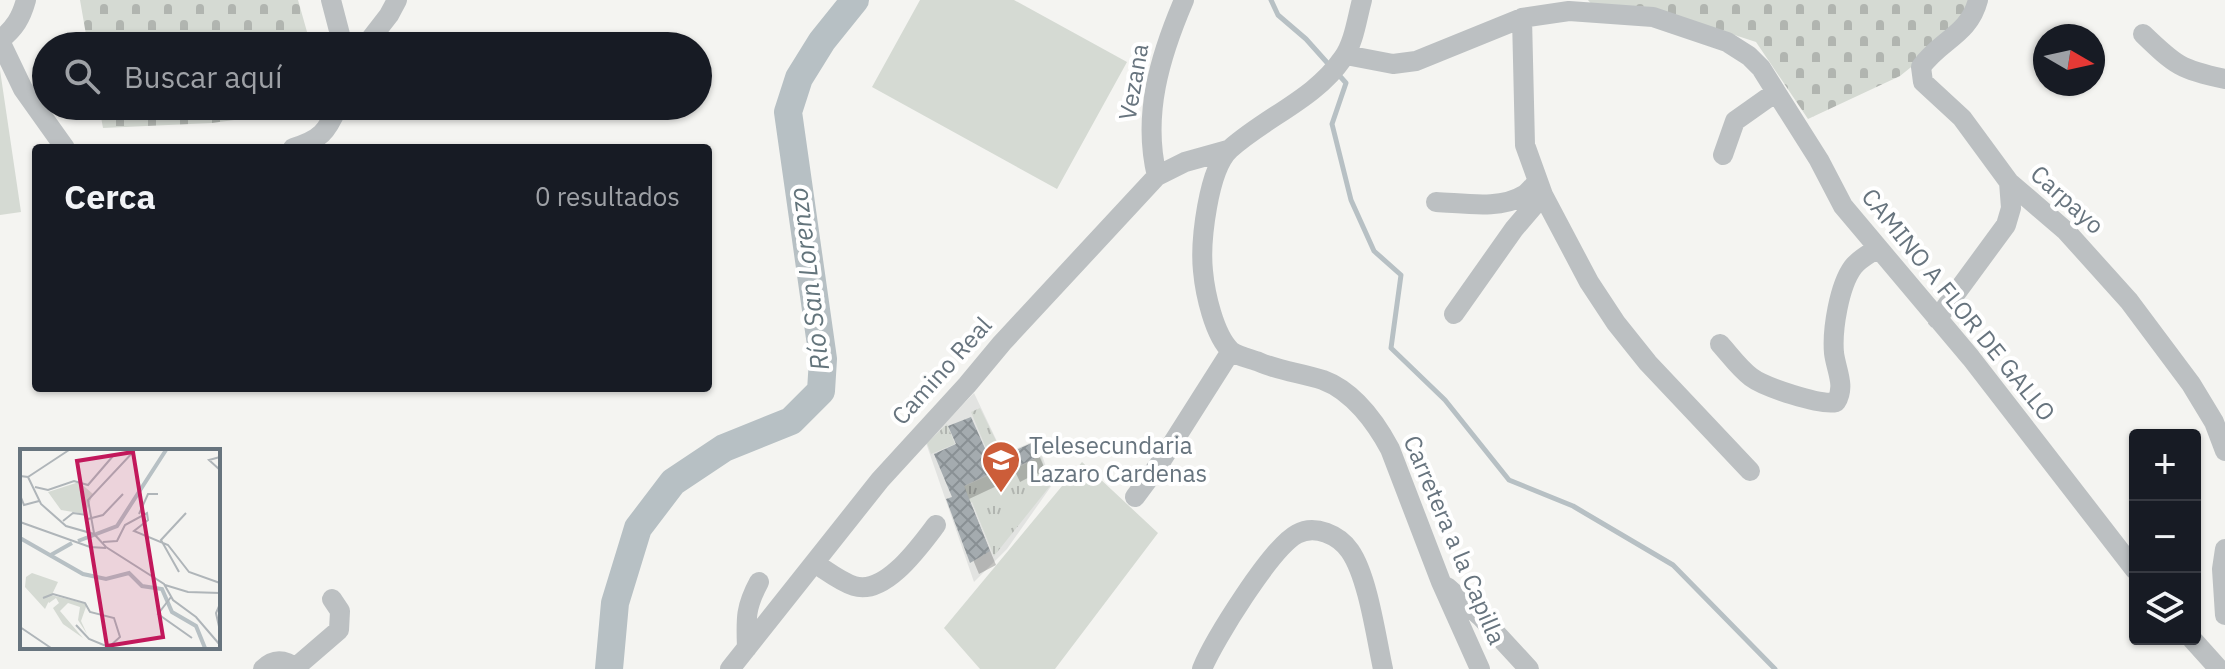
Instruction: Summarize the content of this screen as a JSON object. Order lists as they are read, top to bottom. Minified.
{"streets":{"street":["Vezana","Carpayo","CAMINO A FLOR DE GALLO","Camino Real","Carretera a la Capilla"]},"crossings":[["Vezana","Camino Real"]],"water":["Río San Lorenzo"],"places":{"school or university":["Telesecundaria Lazaro Cardenas"]},"north":"right","page":{"search":"Buscar aquí","heading":["Cerca","0 resultados"],"map_buttons":["+","−"]}}
